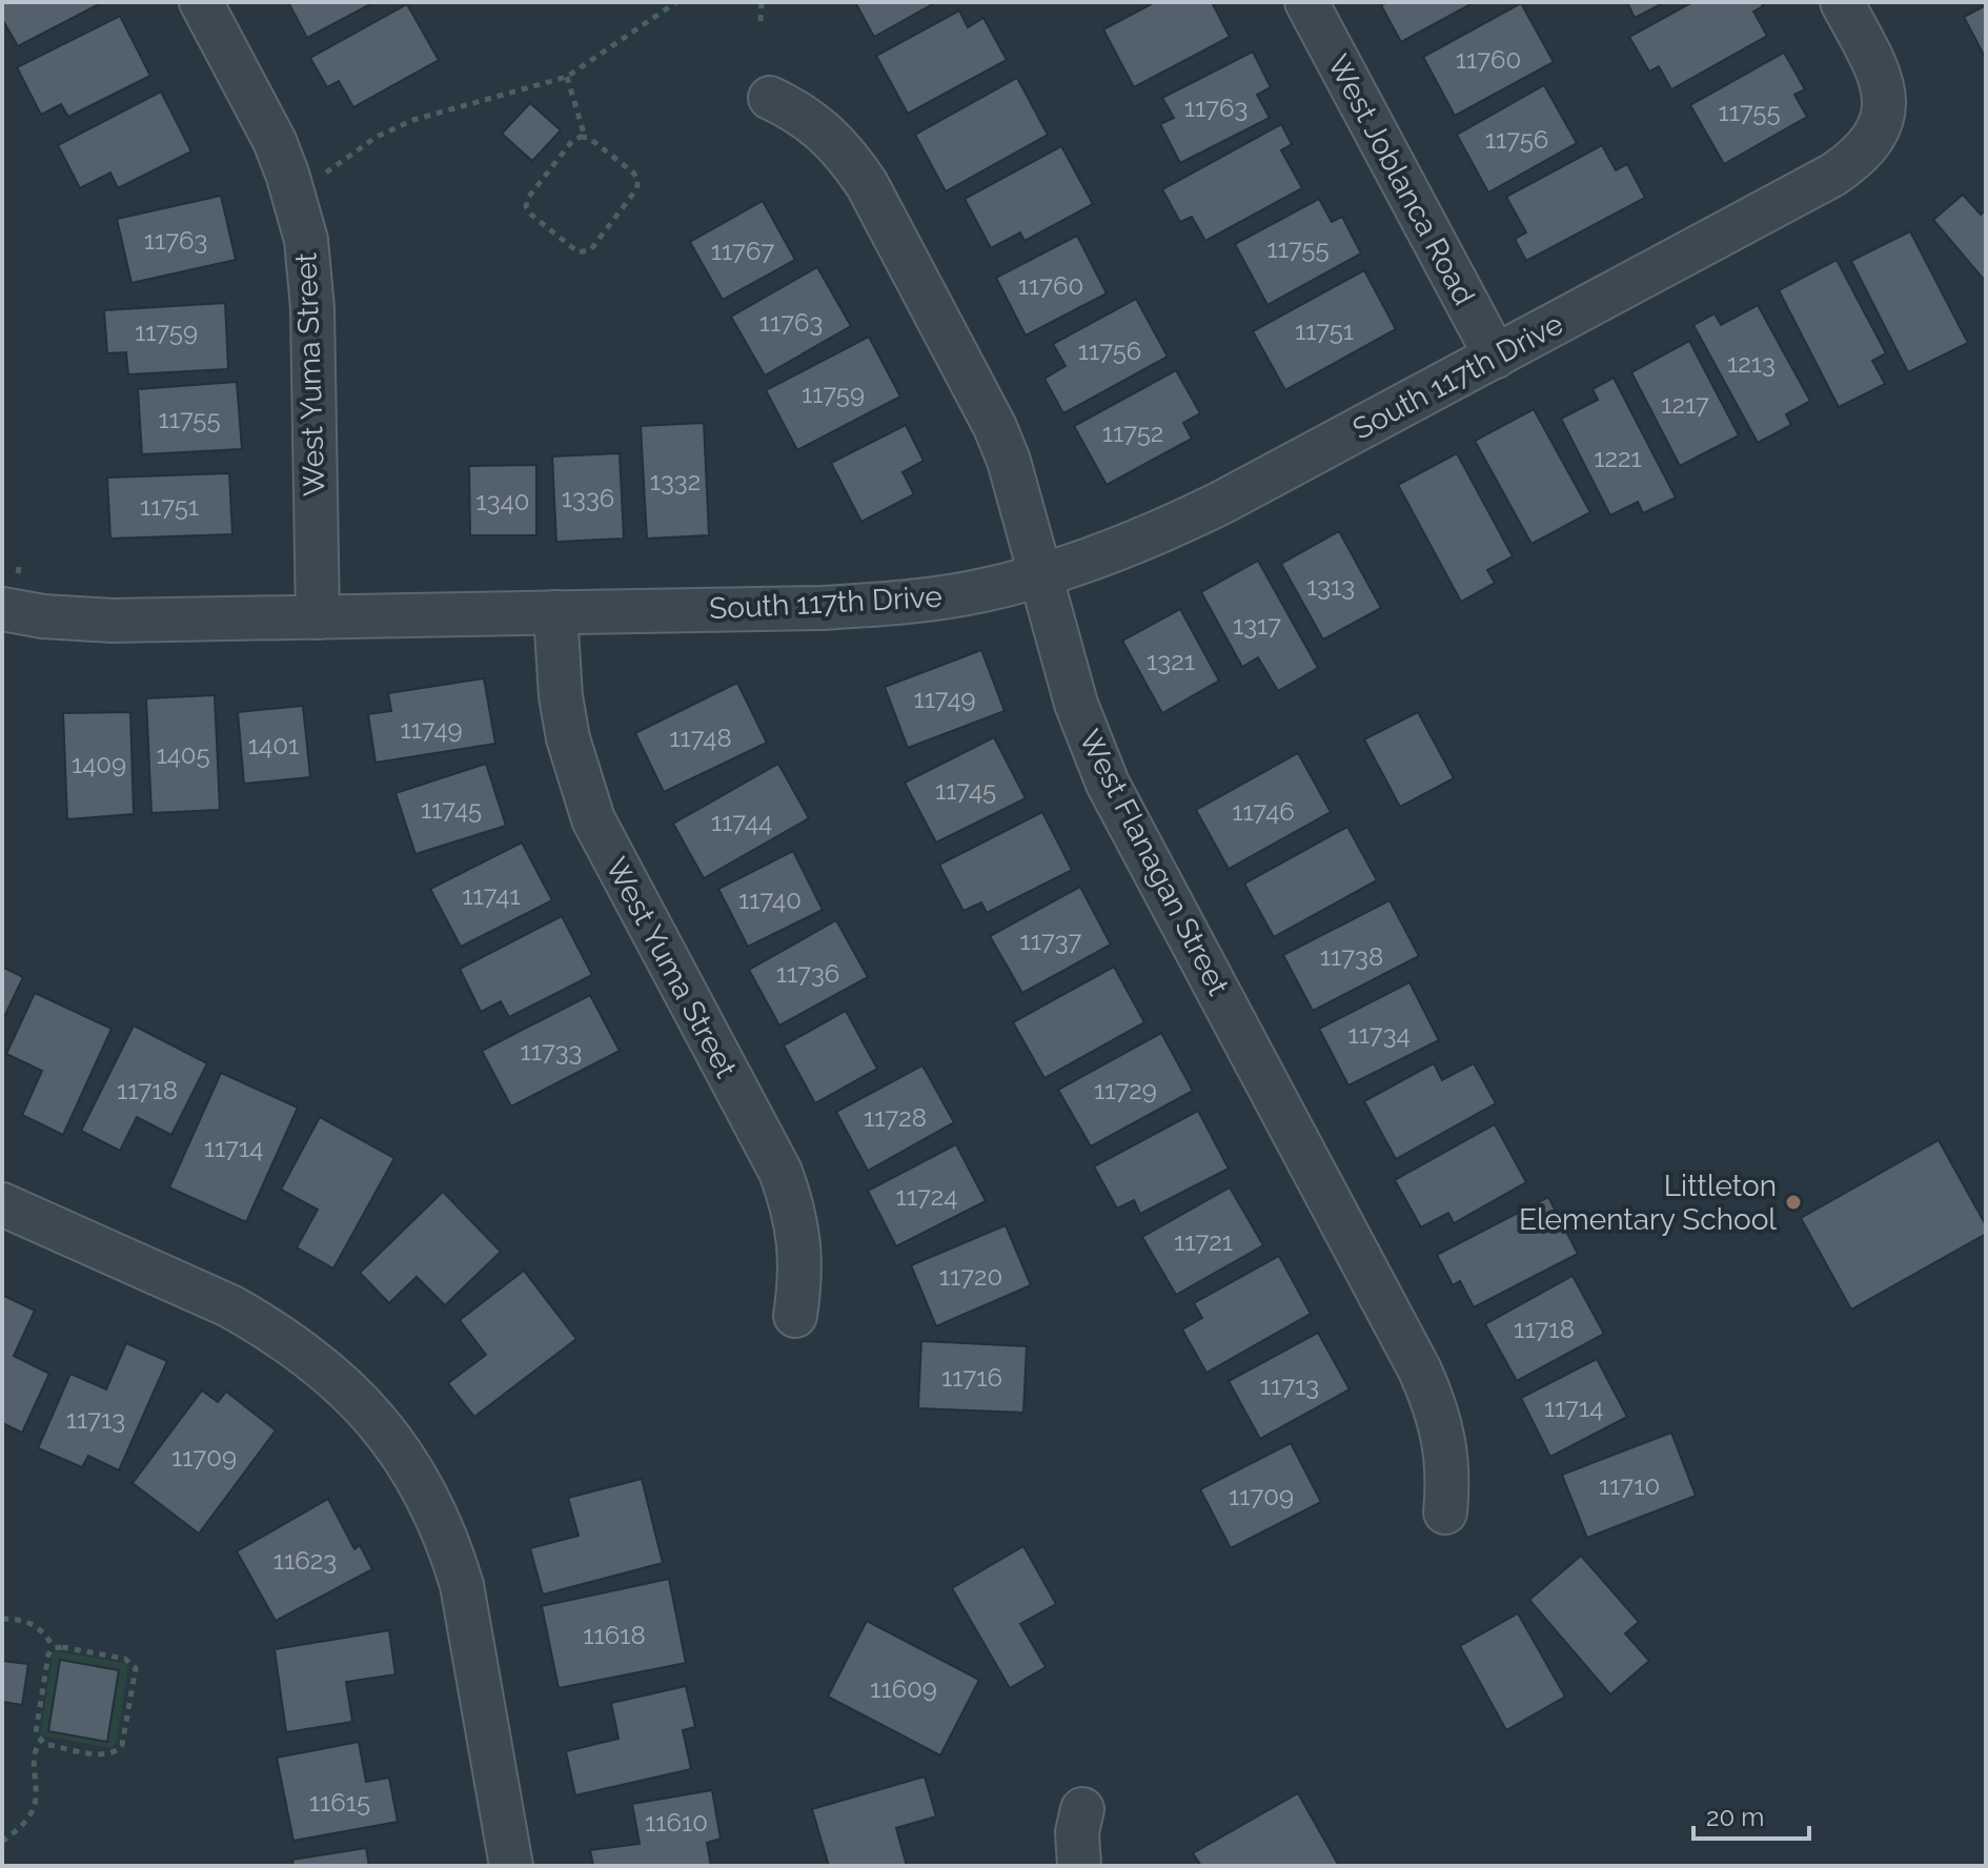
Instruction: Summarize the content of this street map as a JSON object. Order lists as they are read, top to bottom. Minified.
{"streets":{"street":["West Joblanca Road","West Yuma Street","South 117th Drive","West Flanagan Street"]},"crossings":[["West Joblanca Road","South 117th Drive"],["West Yuma Street","South 117th Drive"],["South 117th Drive","West Flanagan Street"]],"places":["Littleton Elementary School"],"house_numbers":["11760","11763","11755","11756","11763","11755","11767","11760","11763","11751","11759","11756","1213","11759","1217","11755","11752","1221","1332","1336","1340","11751","1313","1317","1321","11749","11749","11748","1401","1405","1409","11745","11745","11746","11744","11741","11740","11737","11738","11736","11734","11733","11718","11729","11728","11714","11724","11721","11720","11718","11716","11713","11714","11713","11709","11710","11709","11623","11618","11609","11615","11610"],"scale_bar":"20 m"}
